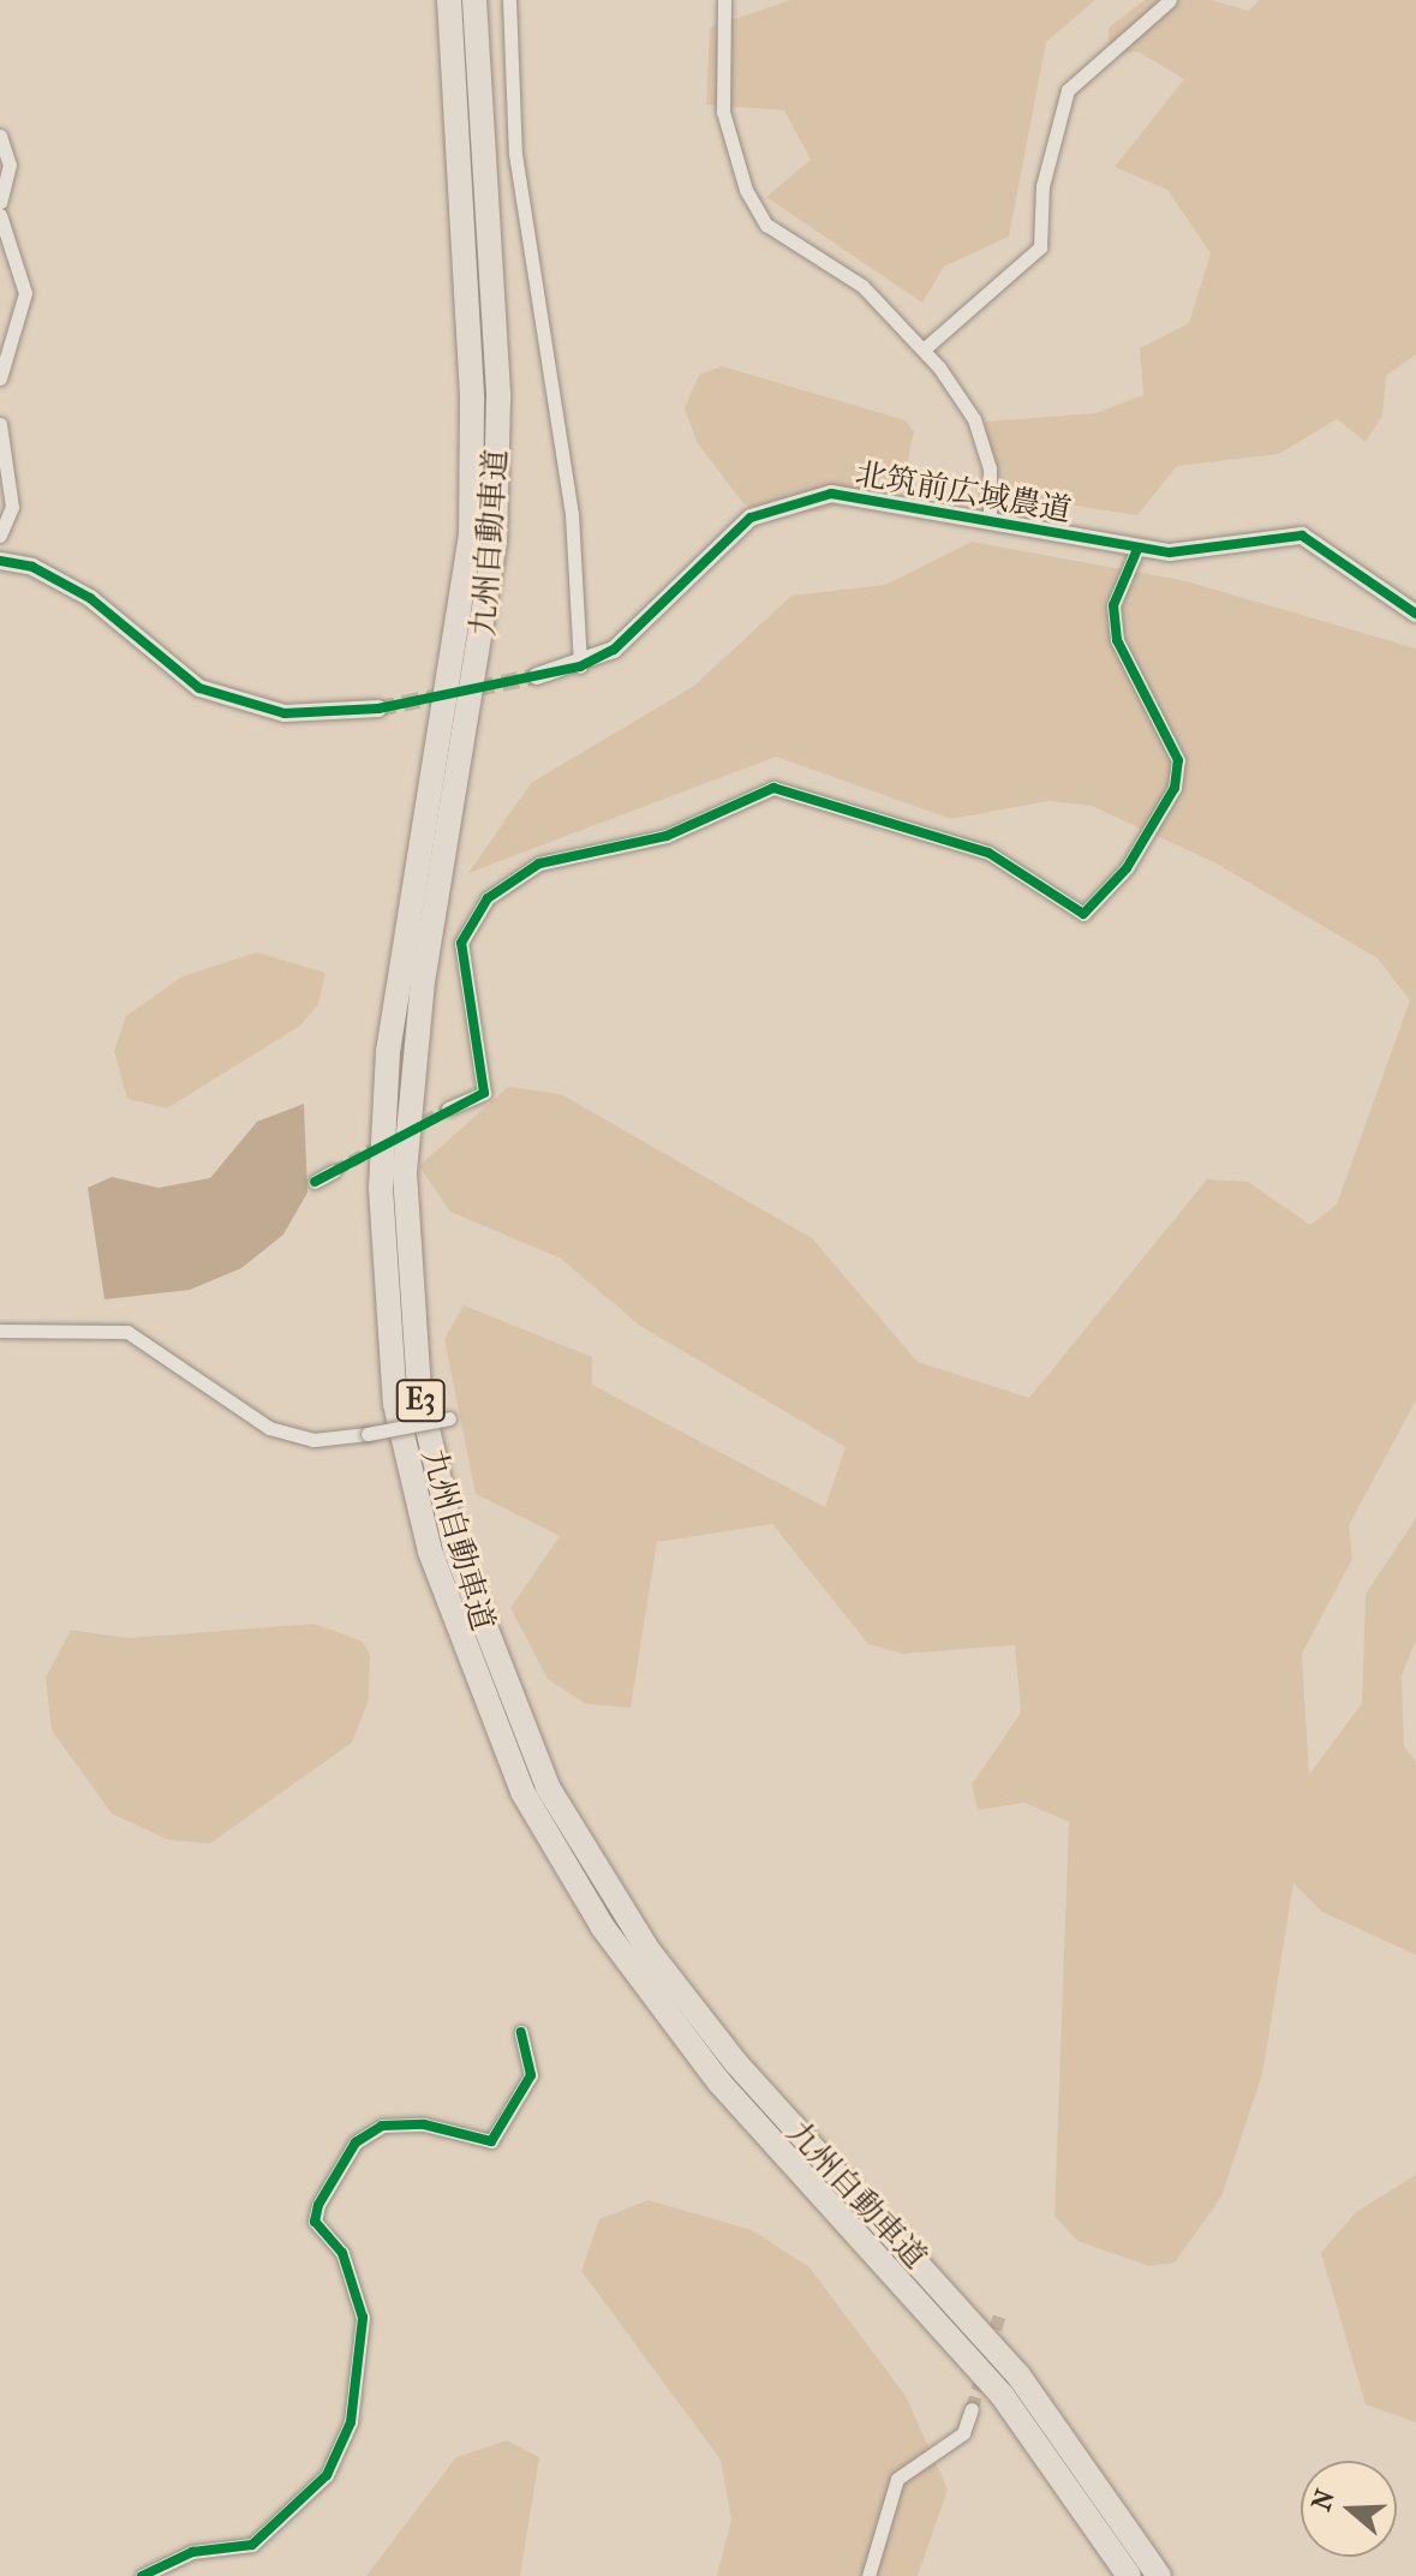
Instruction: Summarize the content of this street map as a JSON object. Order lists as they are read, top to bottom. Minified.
{"streets":{"highway":["九州自動車道","E3"],"street":["北筑前広域農道"]},"north":"left"}
